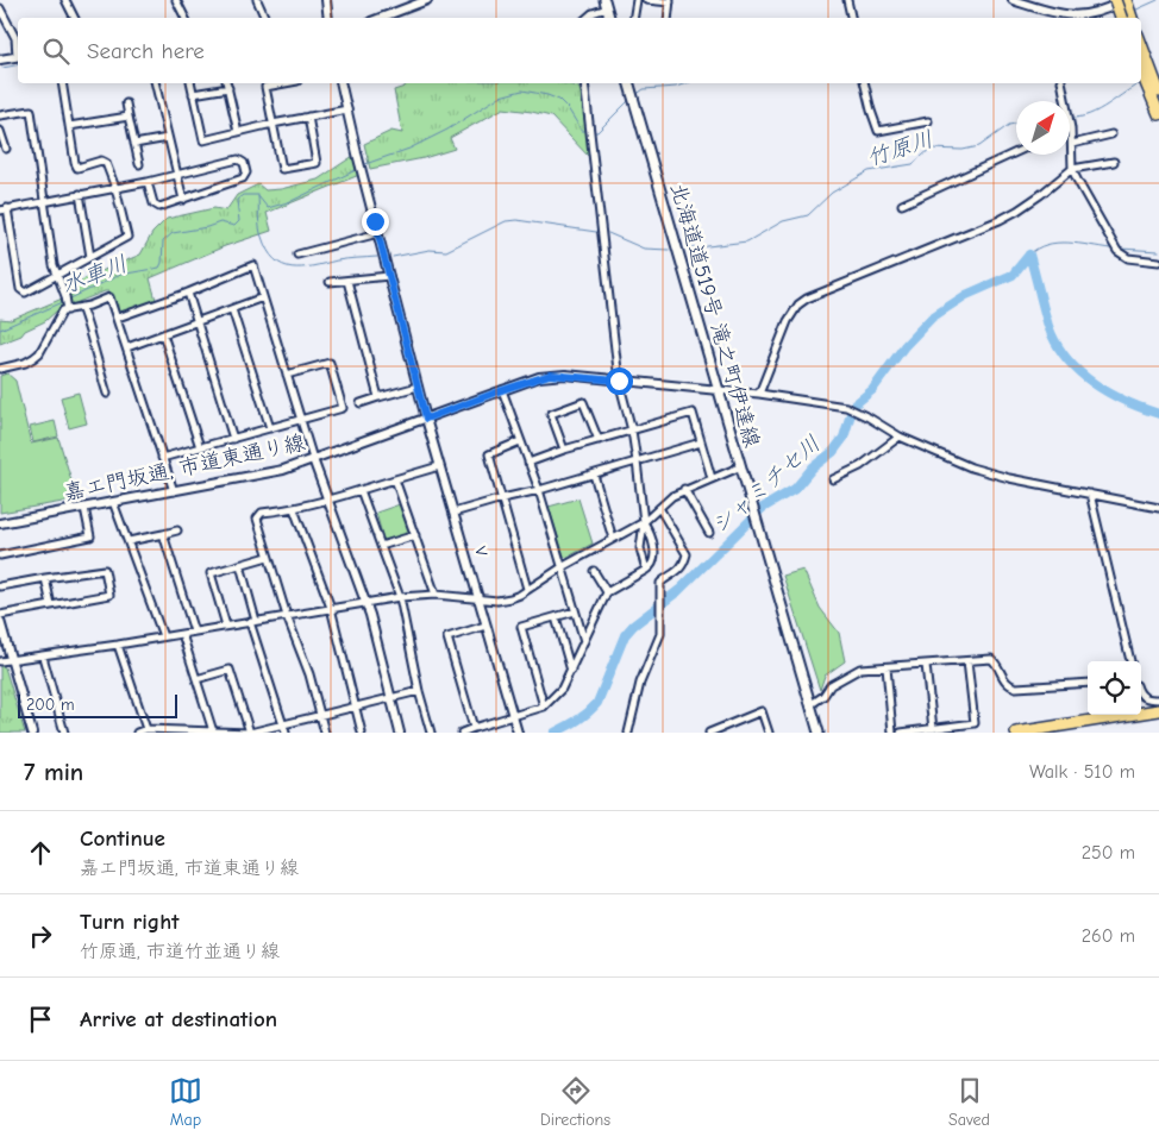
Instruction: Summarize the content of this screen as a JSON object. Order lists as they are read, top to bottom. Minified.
{"streets":{"main road":["北海道道519号 滝之町伊達線"],"street":["嘉エ門坂通, 市道東通り線","ｖ"]},"crossings":[["北海道道519号 滝之町伊達線","嘉エ門坂通, 市道東通り線"],["嘉エ門坂通, 市道東通り線","ｖ"]],"water":["竹原川","水車川","シャミチセ川"],"scale_bar":"200 m","north":"top right","page":{"search":"Search here","scale":"200 m","heading":["7 min","Walk · 510 m"],"list":[["Continue","嘉エ門坂通, 市道東通り線","250 m"],["Turn right","竹原通, 市道竹並通り線","260 m"],"Arrive at destination"],"nav":["Map","Directions","Saved"]}}
